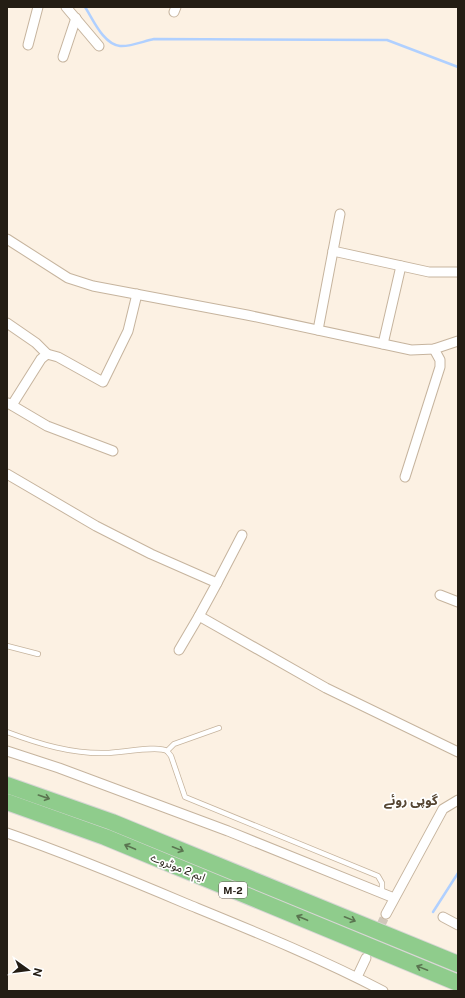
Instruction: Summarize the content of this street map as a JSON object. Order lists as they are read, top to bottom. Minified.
{"streets":{"highway":["ایم 2 موٹروے","M-2"]},"districts":["گوپی روئے"],"north":"right"}
